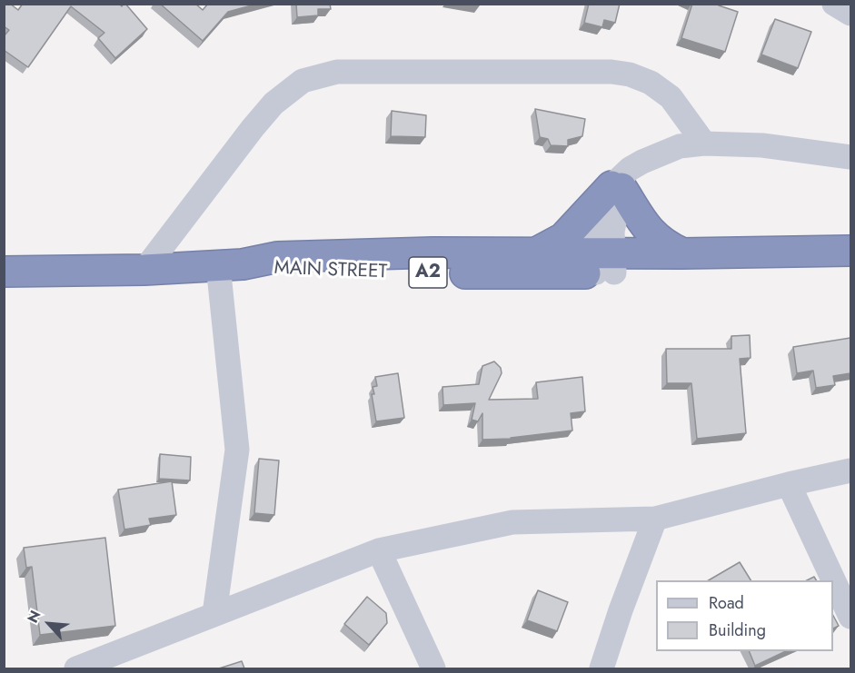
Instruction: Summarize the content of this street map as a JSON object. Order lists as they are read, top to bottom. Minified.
{"streets":{"highway":["MAIN STREET","A2"]},"crossings":[["MAIN STREET","A2"]],"legend":["Road","Building"],"north":"top left"}
